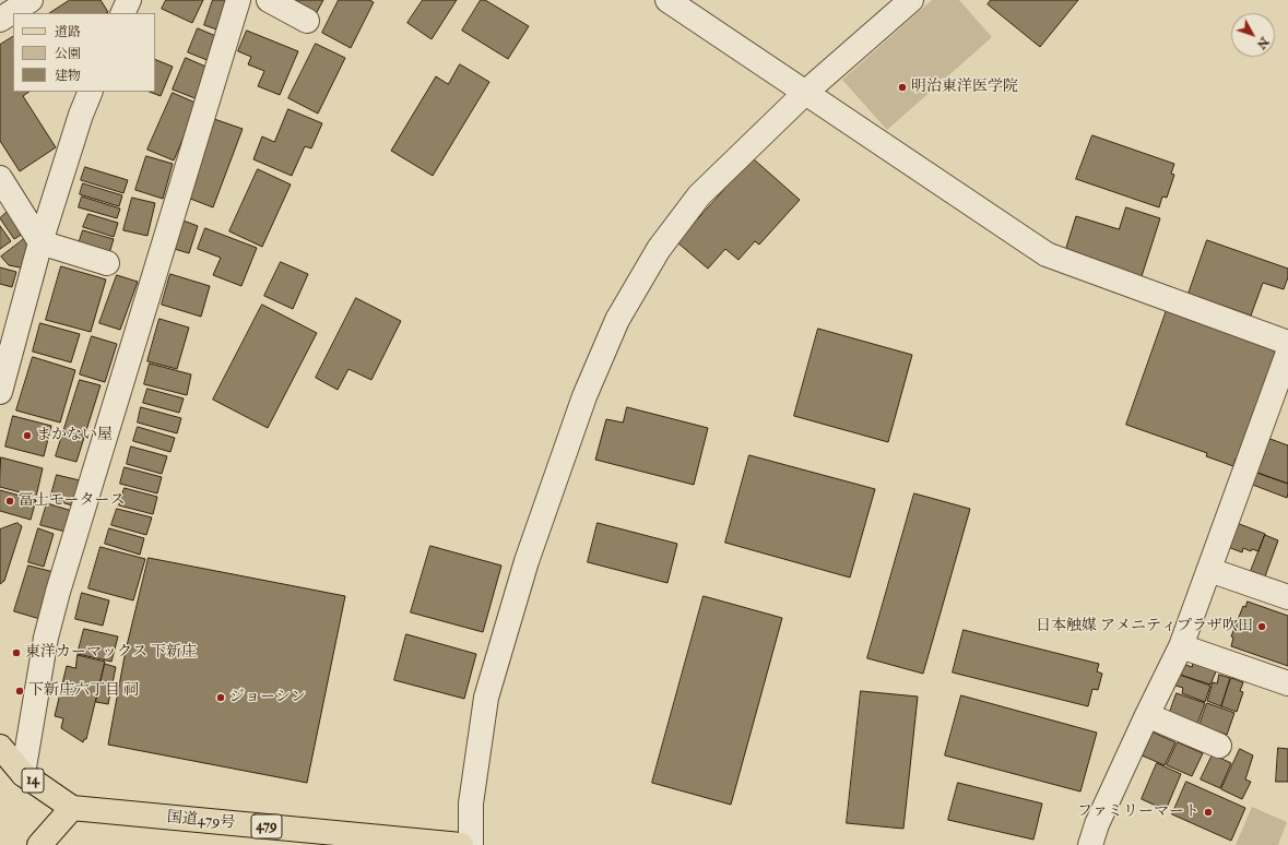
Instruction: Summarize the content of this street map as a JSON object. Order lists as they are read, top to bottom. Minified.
{"streets":{"main road":["14","国道479号","479"]},"crossings":[["14","国道479号"]],"places":["明治東洋医学院","まかない屋","冨士モータース","日本触媒 アメニティプラザ吹田","東洋カーマックス 下新庄","下新庄六丁目 祠","ジョーシン","ファミリーマート"],"legend":["道路","公園","建物"],"north":"bottom right"}
